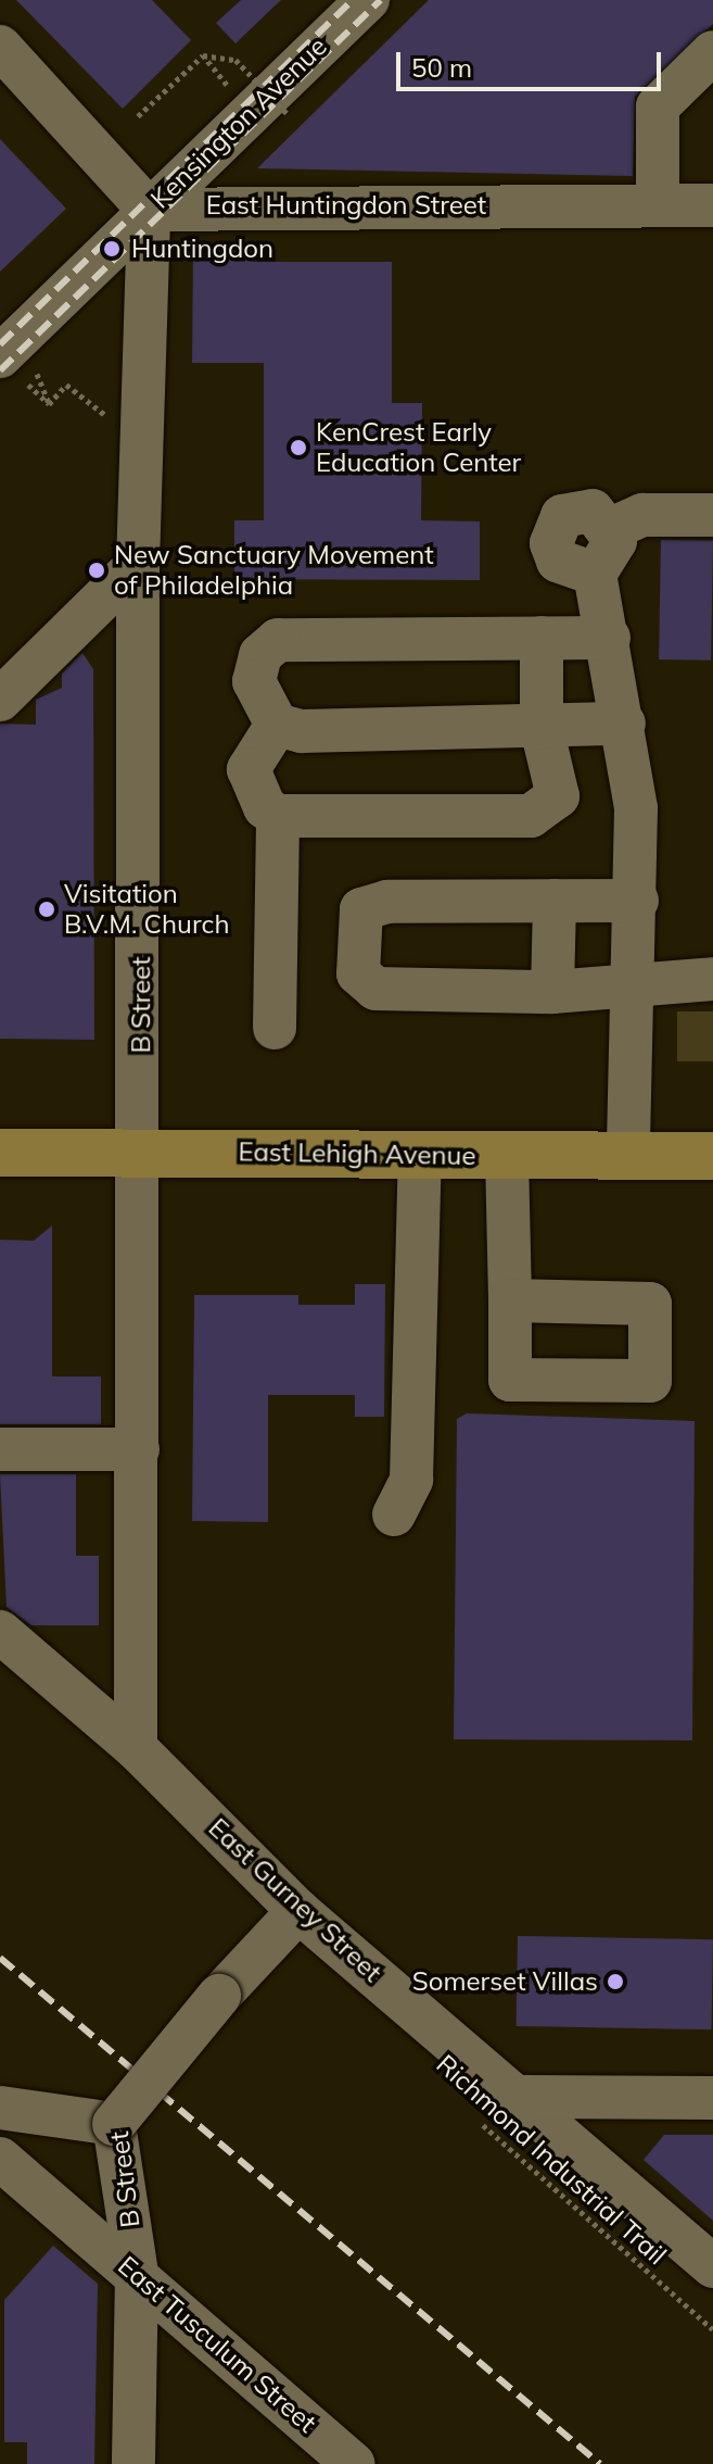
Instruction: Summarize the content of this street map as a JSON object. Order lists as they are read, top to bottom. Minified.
{"streets":{"main road":["East Lehigh Avenue"],"street":["Kensington Avenue","East Huntingdon Street","B Street","East Gurney Street","East Tusculum Street"],"path":["Richmond Industrial Trail"]},"crossings":[["Kensington Avenue","East Huntingdon Street"],["Kensington Avenue","B Street"],["East Huntingdon Street","B Street"],["B Street","East Lehigh Avenue"],["B Street","East Gurney Street"],["B Street","East Tusculum Street"]],"places":["Huntingdon","KenCrest Early Education Center","New Sanctuary Movement of Philadelphia","Visitation B.V.M. Church","Somerset Villas"],"scale_bar":"50 m"}
